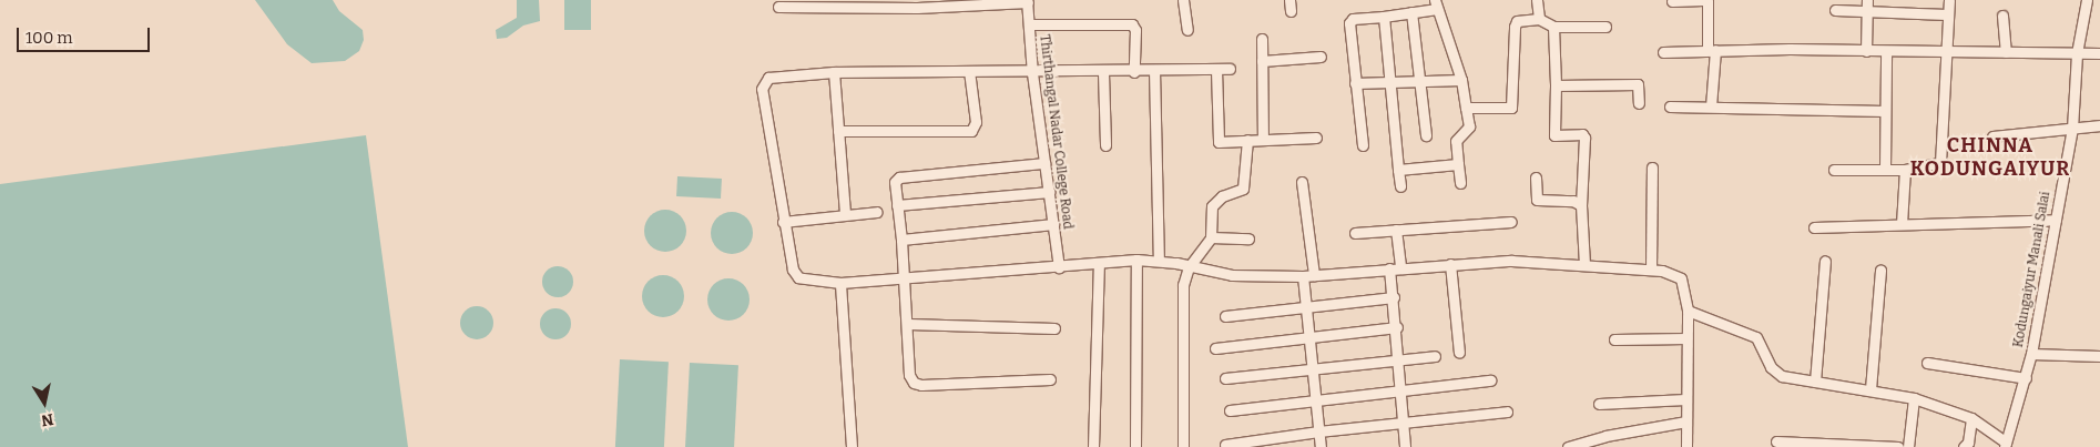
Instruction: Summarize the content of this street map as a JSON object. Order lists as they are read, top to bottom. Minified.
{"streets":{"street":["Thirthangal Nadar College Road","Kodungaiyur Manali Salai"]},"districts":["CHINNA KODUNGAIYUR"],"scale_bar":"100 m","north":"bottom"}
